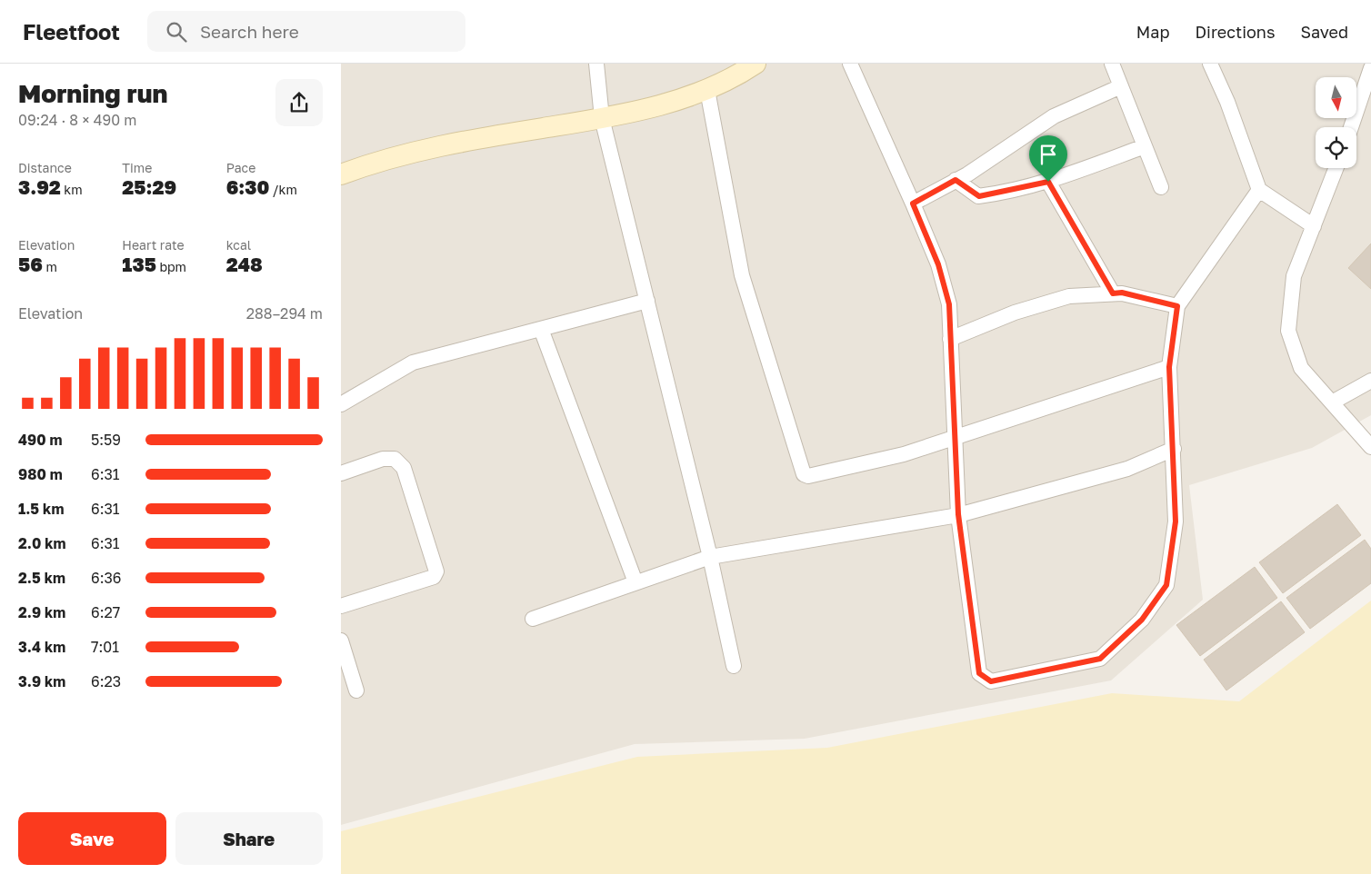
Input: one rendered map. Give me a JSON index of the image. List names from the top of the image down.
{
  "north": "bottom",
  "page": {
    "header": "Fleetfoot",
    "search": "Search here",
    "nav": ["Map", "Directions", "Saved"],
    "heading": ["Morning run", "09:24 · 8 × 490 m"],
    "stats": [
      ["Distance", "3.92 km"],
      ["Time", "25:29"],
      ["Pace", "6:30 /km"],
      ["Elevation", "56 m"],
      ["Heart rate", "135 bpm"],
      ["kcal", "248"]
    ],
    "chart": ["Elevation", "288–294 m"],
    "list": [
      {
        "name": "490 m",
        "note": "5:59"
      },
      {
        "name": "980 m",
        "note": "6:31"
      },
      {
        "name": "1.5 km",
        "note": "6:31"
      },
      {
        "name": "2.0 km",
        "note": "6:31"
      },
      {
        "name": "2.5 km",
        "note": "6:36"
      },
      {
        "name": "2.9 km",
        "note": "6:27"
      },
      {
        "name": "3.4 km",
        "note": "7:01"
      },
      {
        "name": "3.9 km",
        "note": "6:23"
      }
    ],
    "buttons": ["Save", "Share"]
  }
}
